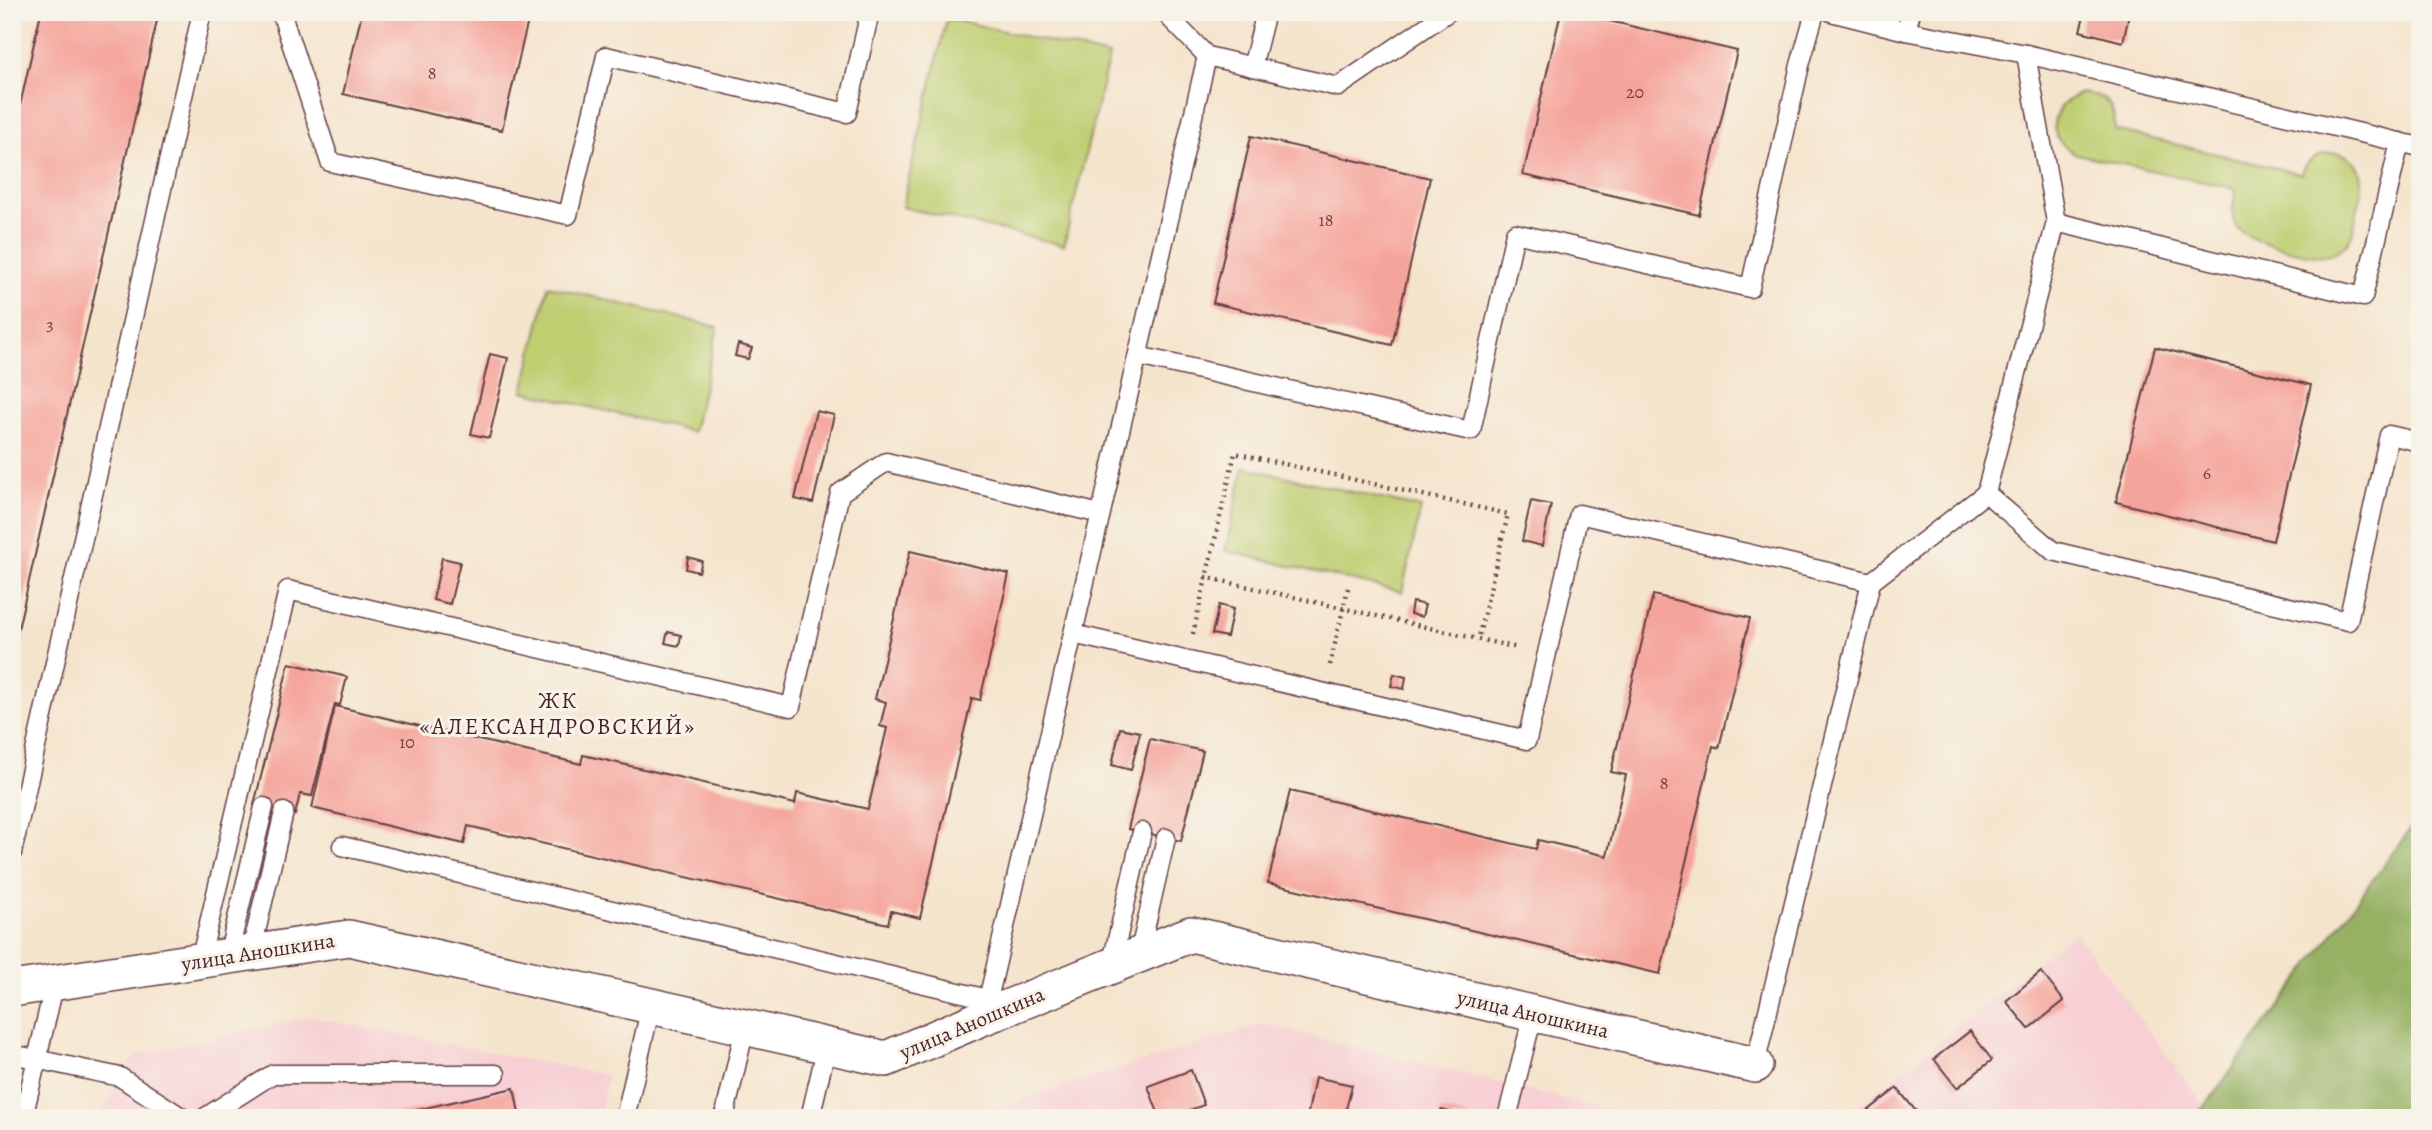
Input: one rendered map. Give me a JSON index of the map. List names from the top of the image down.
{
  "streets": {
    "street": ["улица Аношкина"]
  },
  "districts": ["ЖК «АЛЕКСАНДРОВСКИЙ»"],
  "house_numbers": [
    "8",
    "20",
    "18",
    "3",
    "6",
    "10",
    "8"
  ]
}
